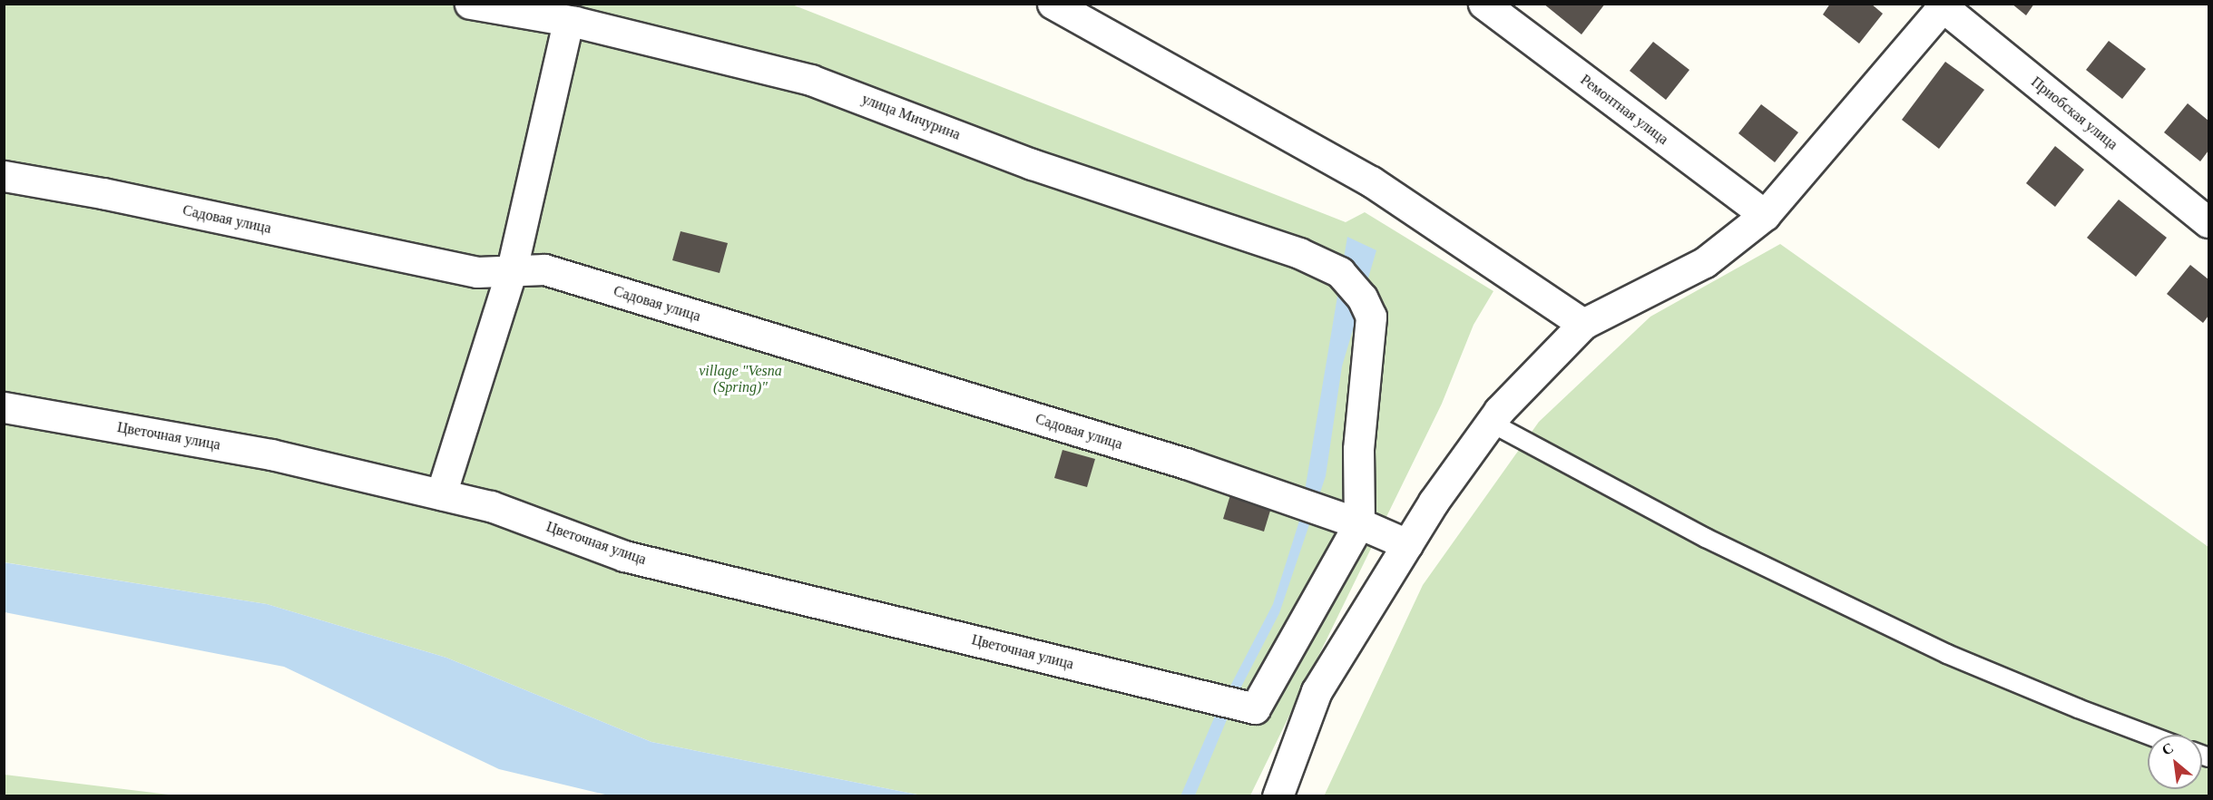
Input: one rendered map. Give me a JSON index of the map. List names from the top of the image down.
{
  "streets": {
    "street": [
      "Ремонтная улица",
      "Приобская улица",
      "улица Мичурина",
      "Садовая улица",
      "Цветочная улица"
    ]
  },
  "crossings": [
    ["улица Мичурина", "Садовая улица"],
    ["улица Мичурина", "Цветочная улица"],
    ["Садовая улица", "Цветочная улица"]
  ],
  "parks": ["village \"Vesna (Spring)\""],
  "north": "top left"
}
